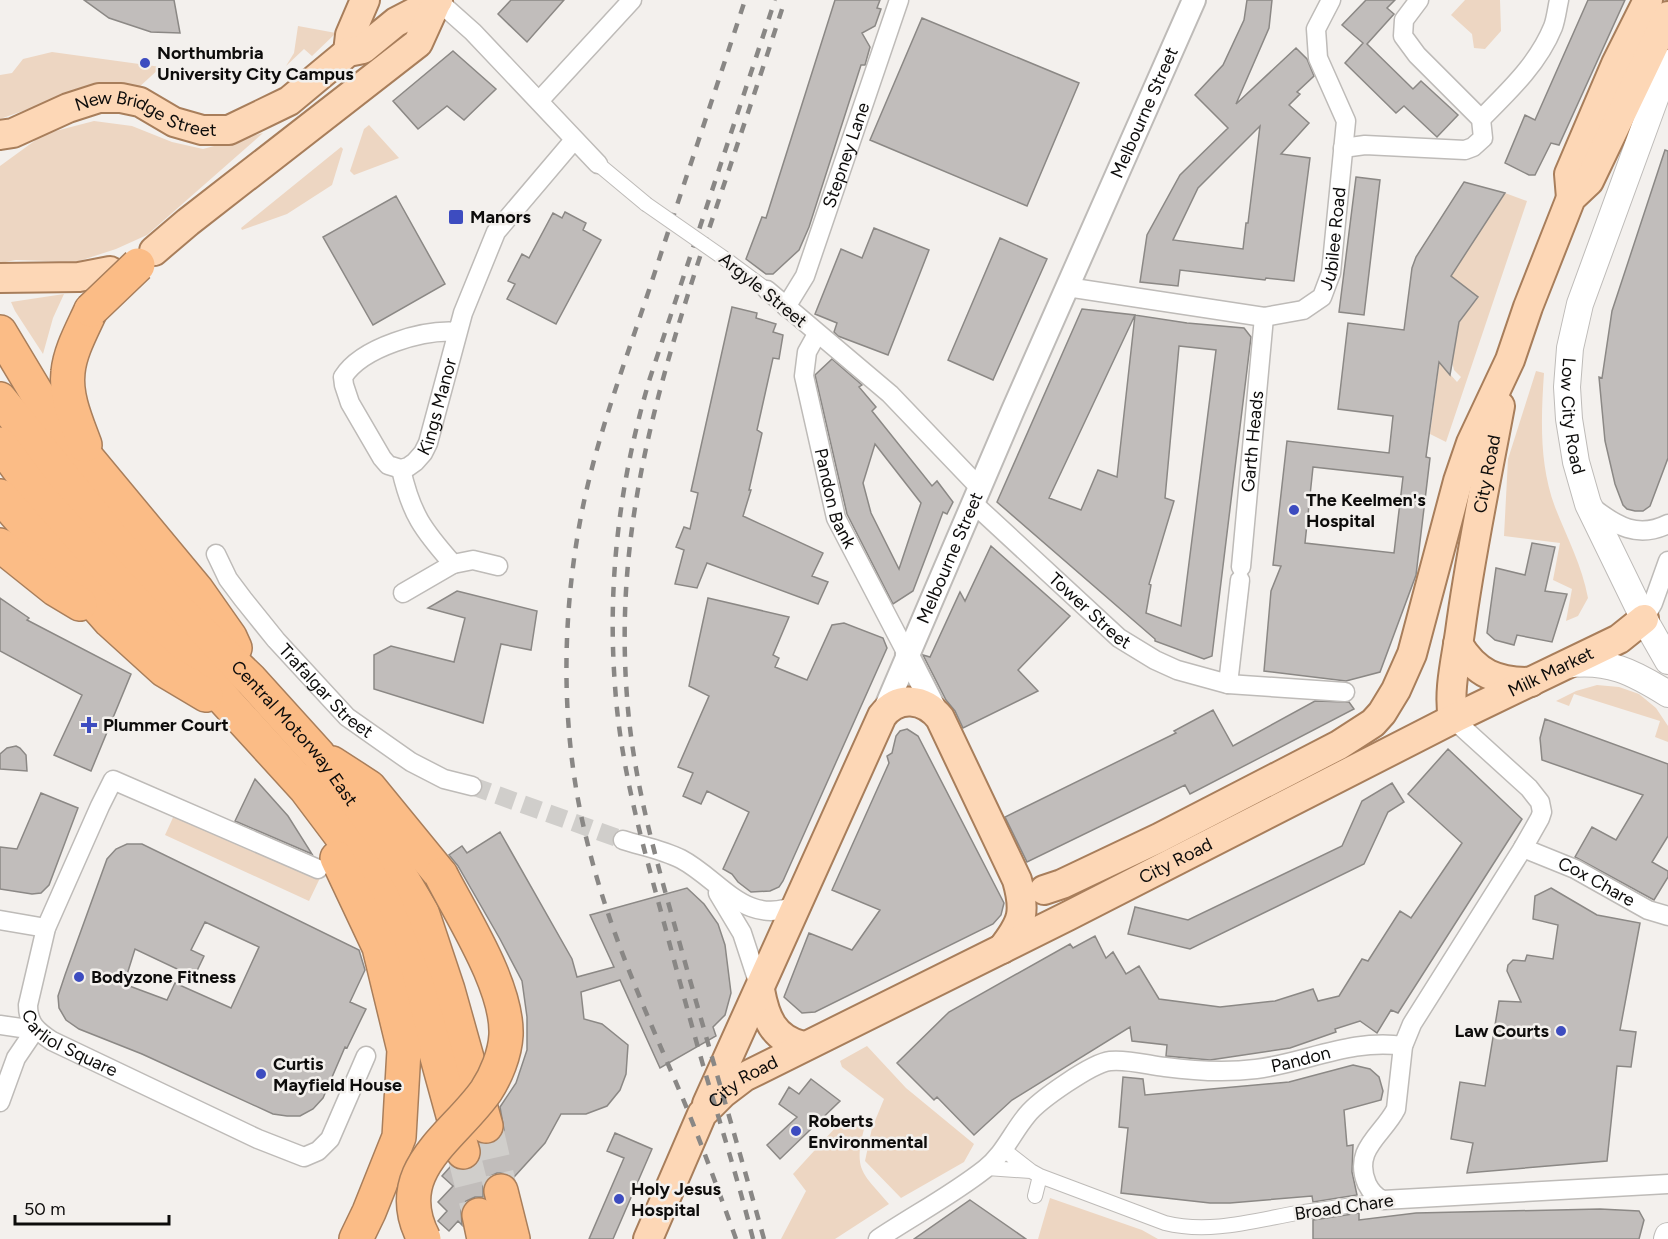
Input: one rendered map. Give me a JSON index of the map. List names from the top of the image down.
{
  "streets": {
    "highway": ["Central Motorway East"],
    "main road": [
      "Melbourne Street",
      "New Bridge Street",
      "Low City Road",
      "City Road",
      "Milk Market"
    ],
    "street": [
      "Stepney Lane",
      "Jubilee Road",
      "Argyle Street",
      "Kings Manor",
      "Garth Heads",
      "Pandon Bank",
      "Tower Street",
      "Trafalgar Street",
      "Cox Chare",
      "Carliol Square",
      "Pandon",
      "Broad Chare"
    ]
  },
  "crossings": [
    ["Melbourne Street", "Jubilee Road"],
    ["Melbourne Street", "Argyle Street"],
    ["Melbourne Street", "City Road"],
    ["Melbourne Street", "Pandon Bank"],
    ["Melbourne Street", "Tower Street"],
    ["New Bridge Street", "Argyle Street"],
    ["Stepney Lane", "Argyle Street"],
    ["Jubilee Road", "Garth Heads"],
    ["Argyle Street", "Kings Manor"],
    ["Argyle Street", "Pandon Bank"],
    ["Argyle Street", "Tower Street"],
    ["Low City Road", "City Road"],
    ["Low City Road", "Milk Market"],
    ["Garth Heads", "Tower Street"],
    ["City Road", "Milk Market"],
    ["Pandon", "Broad Chare"]
  ],
  "places": {
    "other": [
      "Northumbria University City Campus",
      "The Keelmen's Hospital",
      "Bodyzone Fitness",
      "Law Courts",
      "Curtis Mayfield House",
      "Roberts Environmental",
      "Holy Jesus Hospital"
    ],
    "transit": ["Manors"],
    "health": ["Plummer Court"]
  },
  "scale_bar": "50 m"
}
